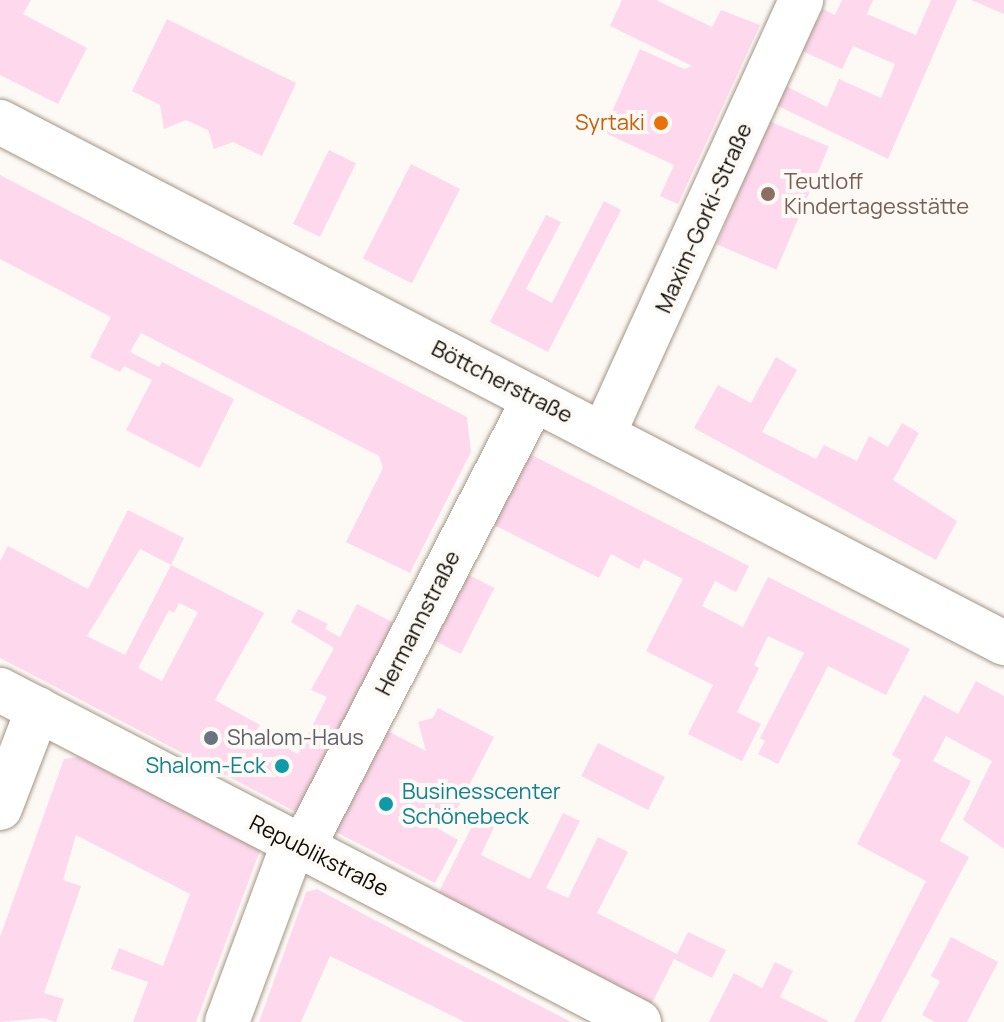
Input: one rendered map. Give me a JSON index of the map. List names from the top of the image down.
{
  "streets": {
    "street": [
      "Maxim-Gorki-Straße",
      "Böttcherstraße",
      "Hermannstraße",
      "Republikstraße"
    ]
  },
  "crossings": [
    ["Maxim-Gorki-Straße", "Böttcherstraße"],
    ["Böttcherstraße", "Hermannstraße"],
    ["Hermannstraße", "Republikstraße"]
  ],
  "places": [
    "Syrtaki",
    "Teutloff Kindertagesstätte",
    "Shalom-Haus",
    "Shalom-Eck",
    "Businesscenter Schönebeck"
  ]
}
